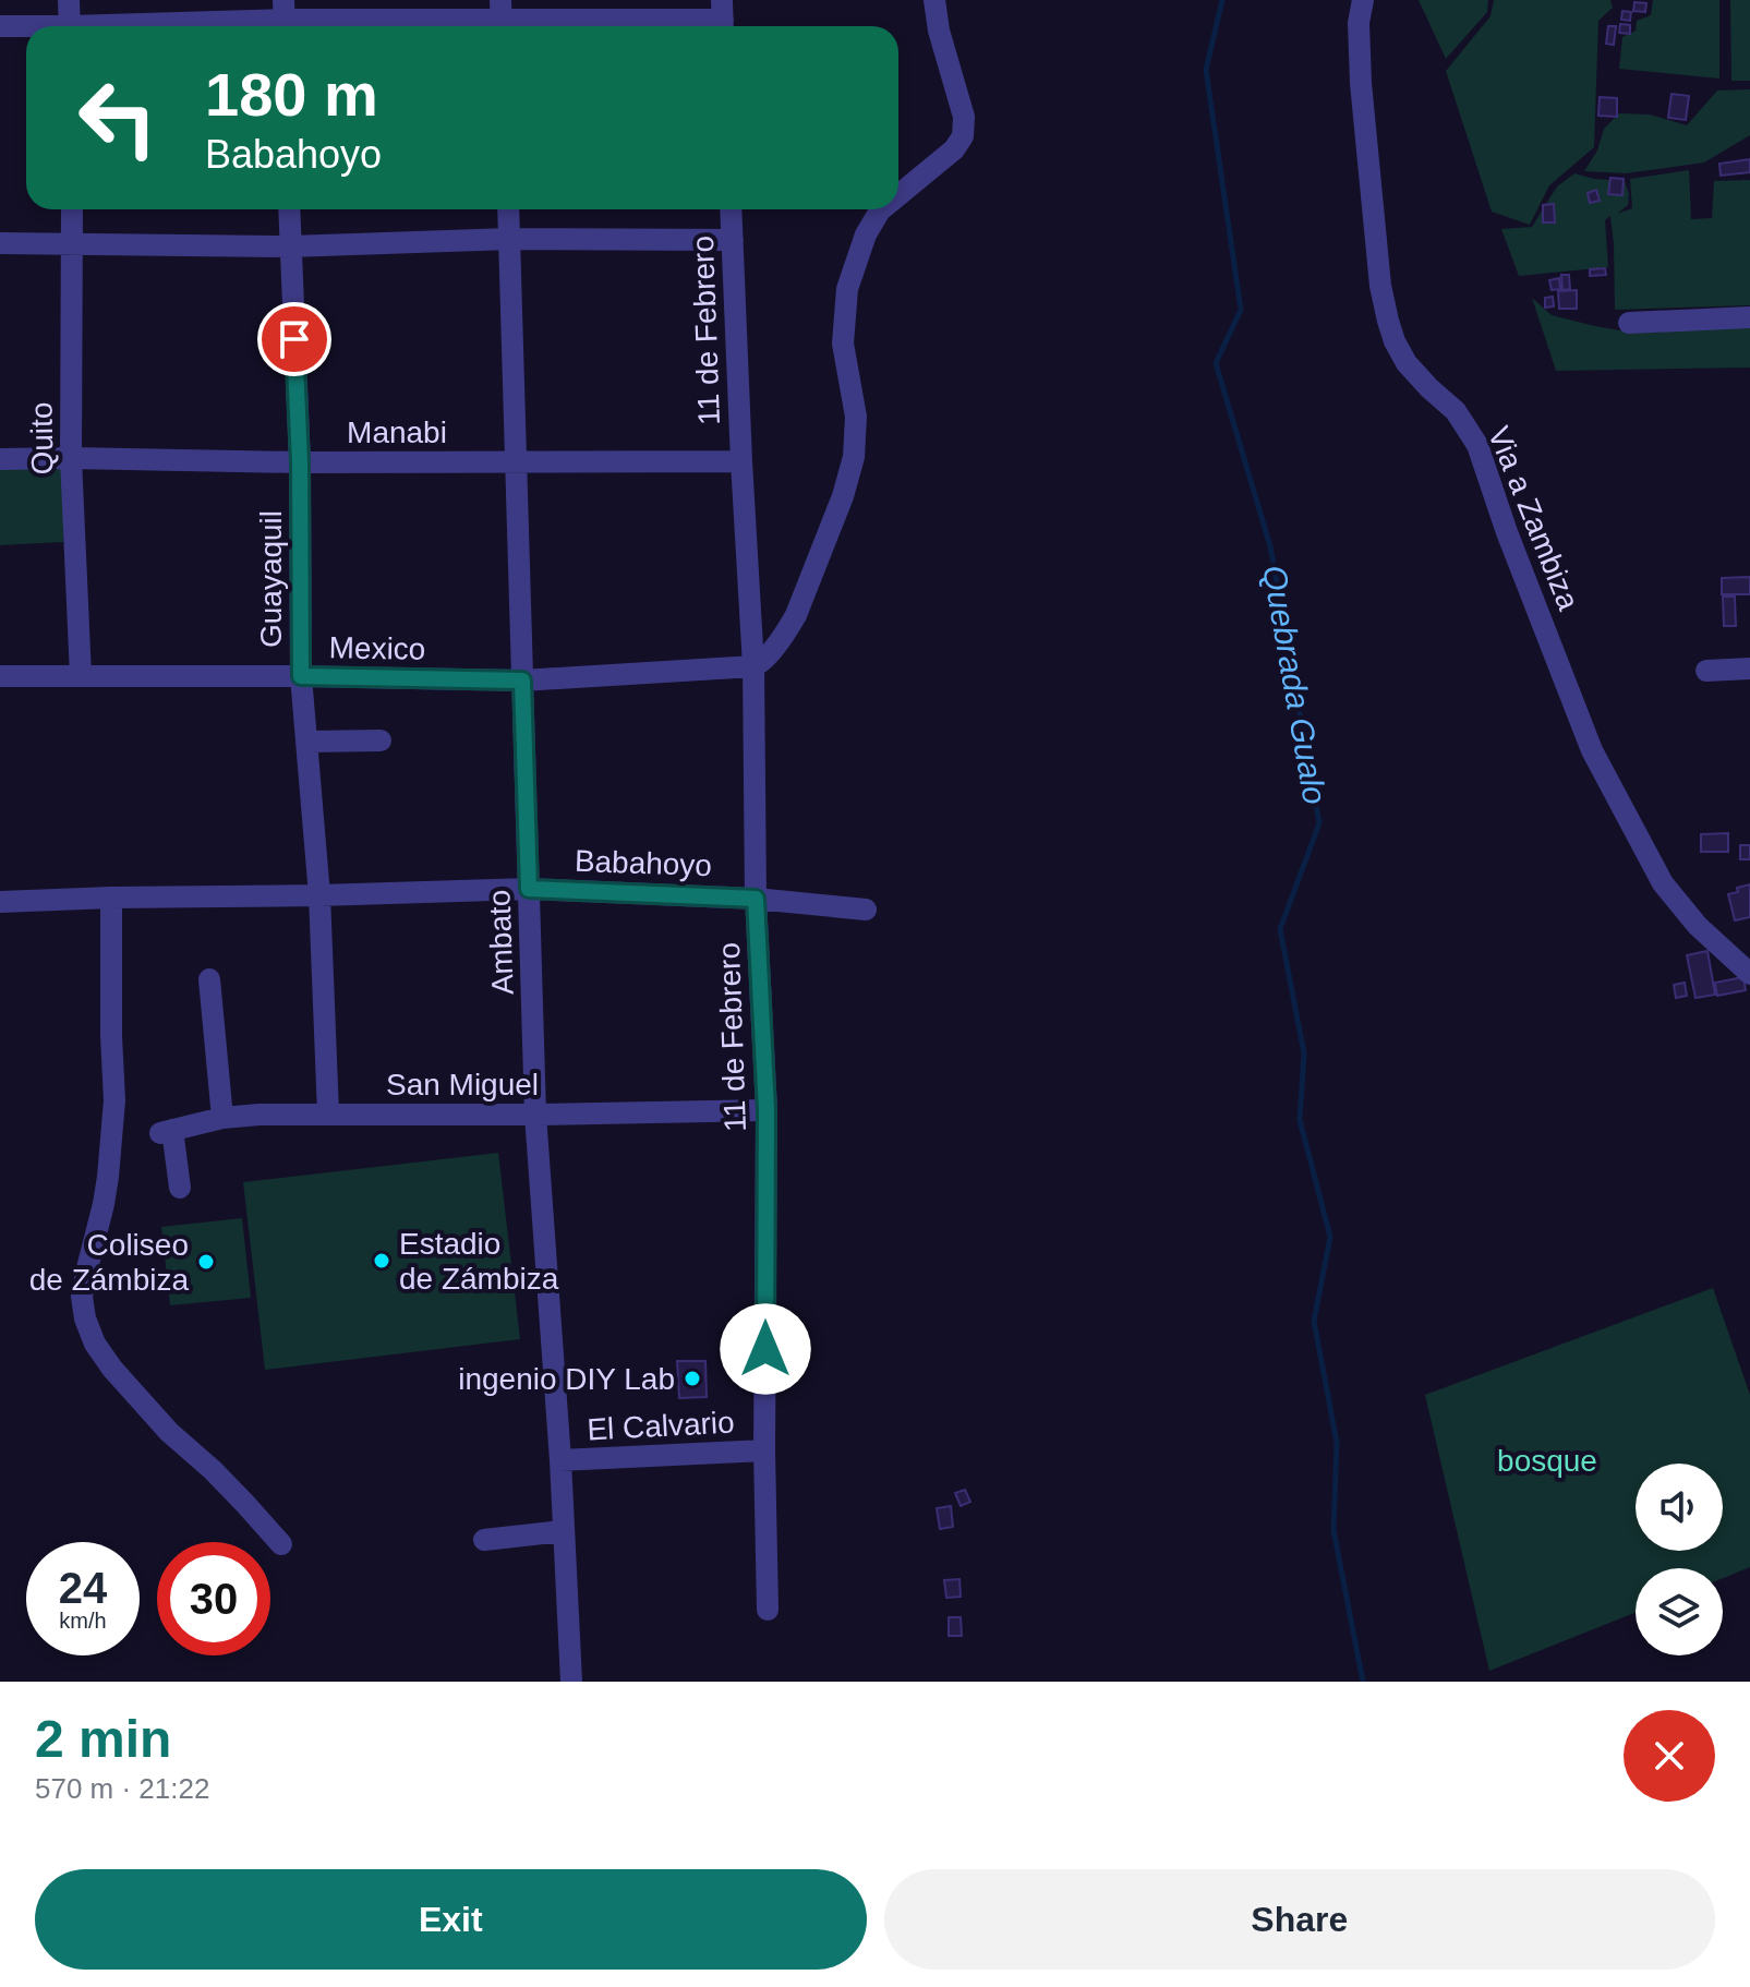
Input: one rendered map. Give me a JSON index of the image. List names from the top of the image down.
{
  "streets": {
    "street": [
      "11 de Febrero",
      "Manabi",
      "Quito",
      "Via a Zambiza",
      "Guayaquil",
      "Mexico",
      "Babahoyo",
      "Ambato",
      "San Miguel",
      "El Calvario"
    ]
  },
  "crossings": [
    ["11 de Febrero", "Manabi"],
    ["11 de Febrero", "Mexico"],
    ["11 de Febrero", "Babahoyo"],
    ["11 de Febrero", "San Miguel"],
    ["11 de Febrero", "El Calvario"],
    ["Manabi", "Quito"],
    ["Manabi", "Guayaquil"],
    ["Manabi", "Ambato"],
    ["Quito", "Mexico"],
    ["Guayaquil", "Mexico"],
    ["Guayaquil", "Babahoyo"],
    ["Guayaquil", "San Miguel"],
    ["Mexico", "Ambato"],
    ["Babahoyo", "Ambato"],
    ["Ambato", "San Miguel"],
    ["Ambato", "El Calvario"]
  ],
  "water": ["Quebrada Gualo"],
  "parks": ["bosque"],
  "places": ["Estadio de Zámbiza", "Coliseo de Zámbiza", "ingenio DIY Lab"],
  "page": {
    "turn": ["180 m", "Babahoyo"],
    "speed": "24 km/h",
    "limit": "30",
    "heading": ["2 min", "570 m · 21:22"],
    "buttons": ["Exit", "Share"]
  }
}
